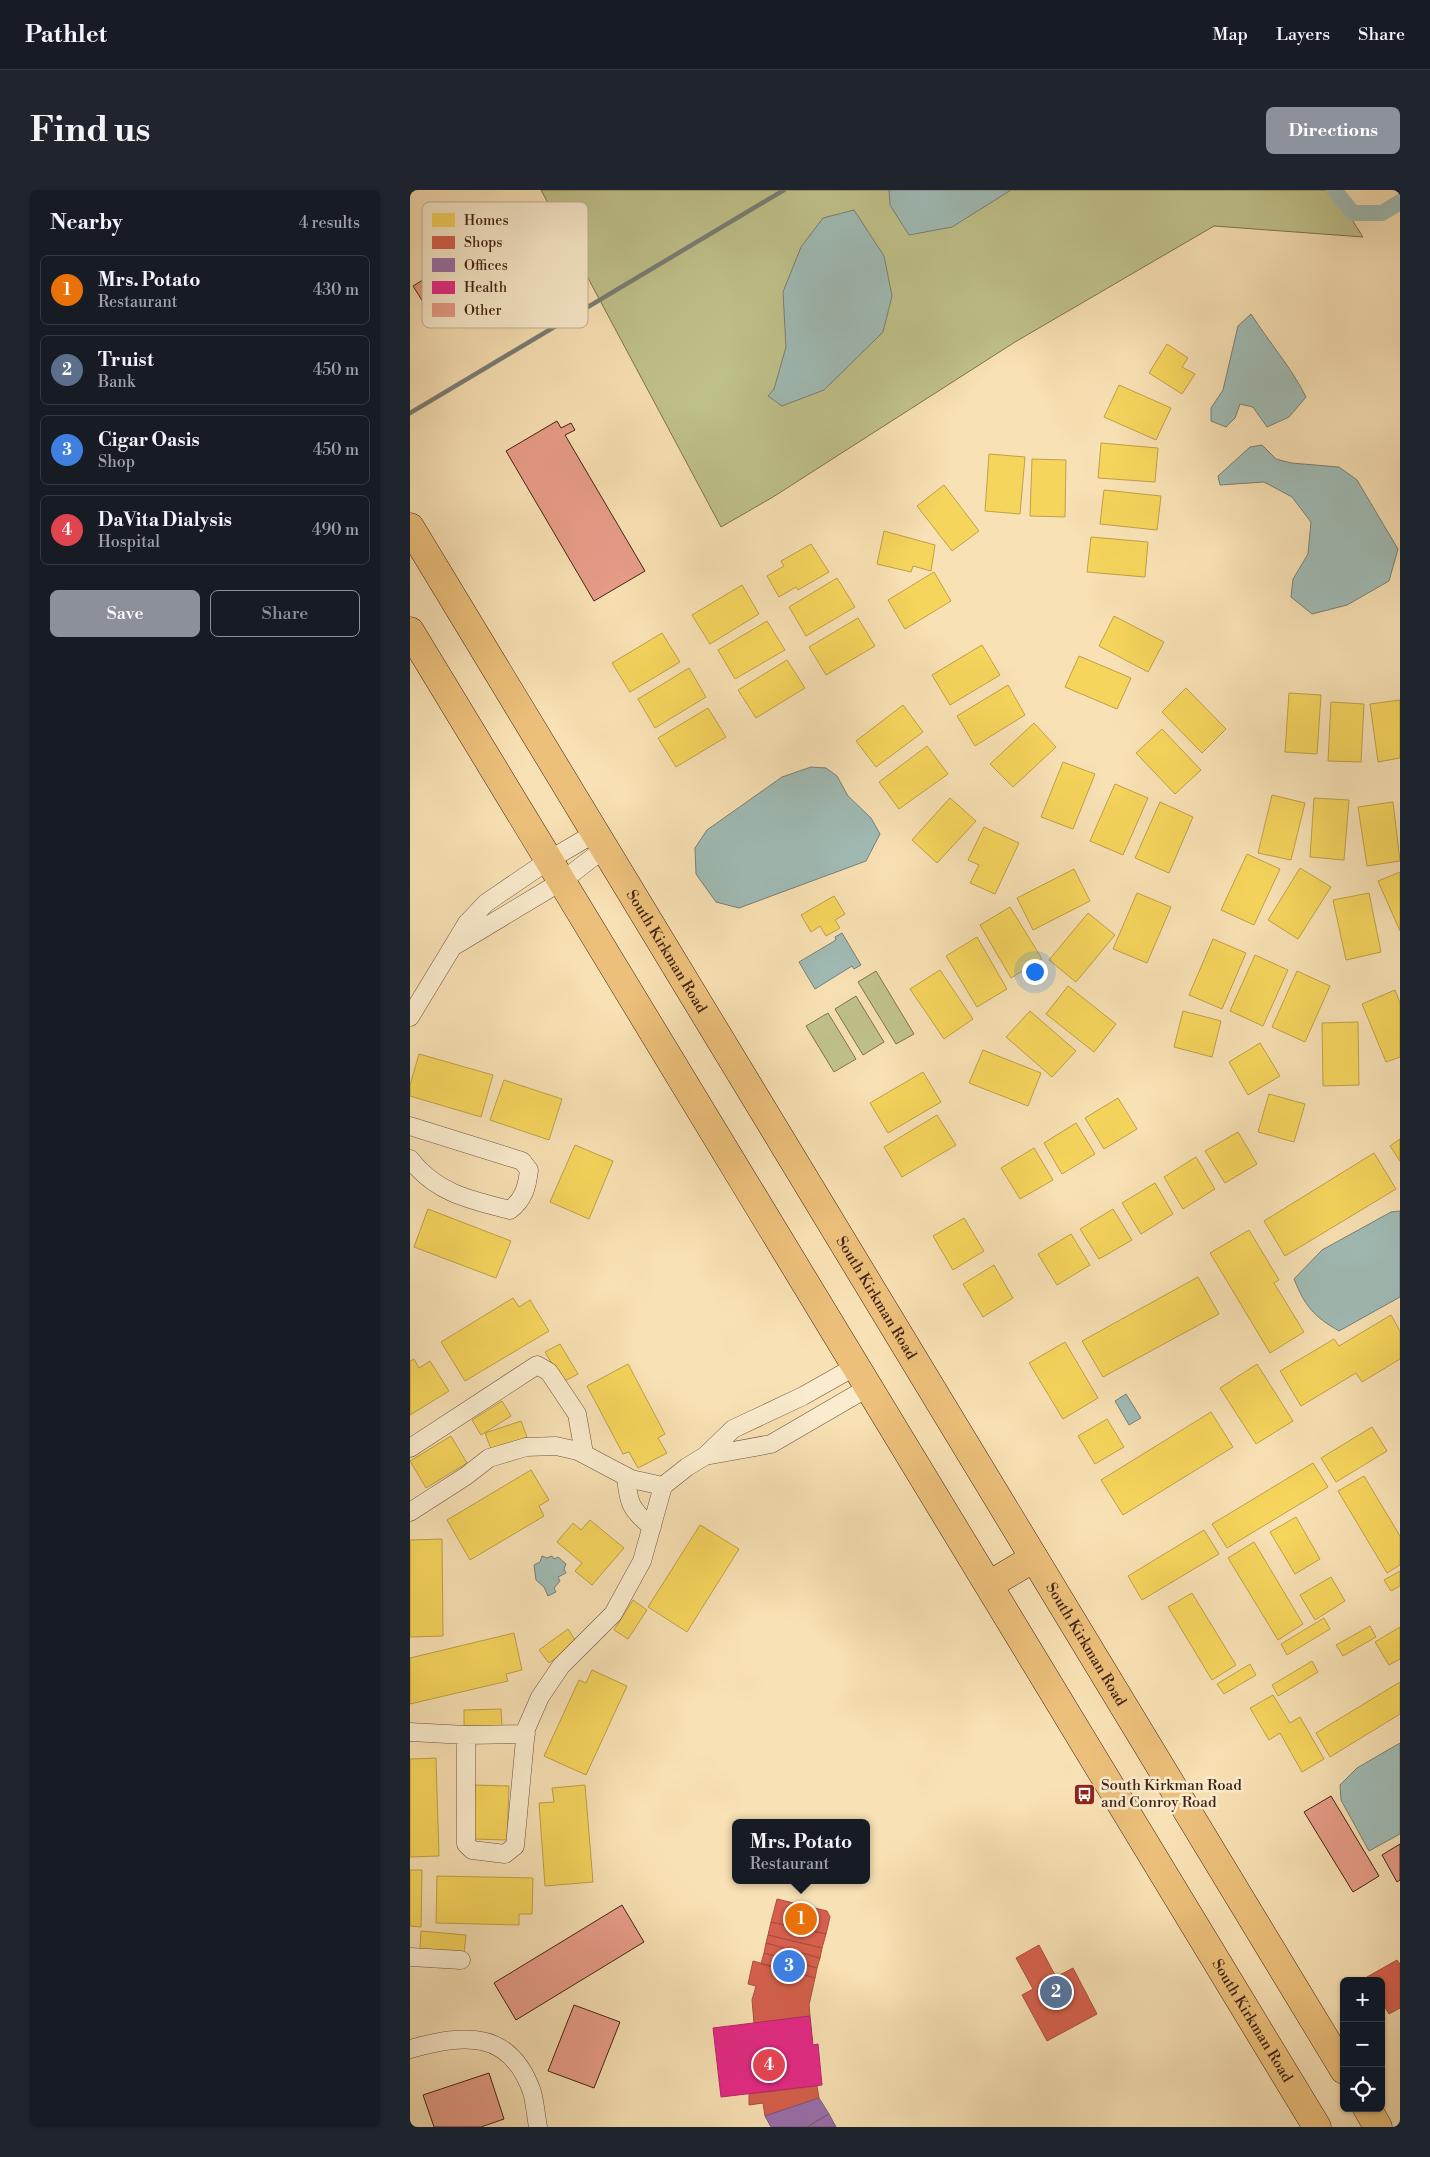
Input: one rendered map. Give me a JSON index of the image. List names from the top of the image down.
{
  "streets": {
    "main road": ["South Kirkman Road"]
  },
  "places": {
    "bus stop": ["South Kirkman Road and Conroy Road"]
  },
  "legend": [
    "Homes",
    "Shops",
    "Offices",
    "Health",
    "Other"
  ],
  "page": {
    "header": "Pathlet",
    "nav": ["Map", "Layers", "Share"],
    "buttons": [
      "Directions",
      ["Save", "Share"]
    ],
    "title": "Find us",
    "heading": ["Nearby", "4 results"],
    "list": [
      {
        "mark": "1",
        "name": "Mrs. Potato",
        "note": "Restaurant",
        "value": "430 m"
      },
      {
        "mark": "2",
        "name": "Truist",
        "note": "Bank",
        "value": "450 m"
      },
      {
        "mark": "3",
        "name": "Cigar Oasis",
        "note": "Shop",
        "value": "450 m"
      },
      {
        "mark": "4",
        "name": "DaVita Dialysis",
        "note": "Hospital",
        "value": "490 m"
      }
    ],
    "popup": ["Mrs. Potato", "Restaurant"],
    "pins": [
      "1",
      "3",
      "2",
      "4"
    ],
    "map_buttons": ["+", "−"]
  }
}
